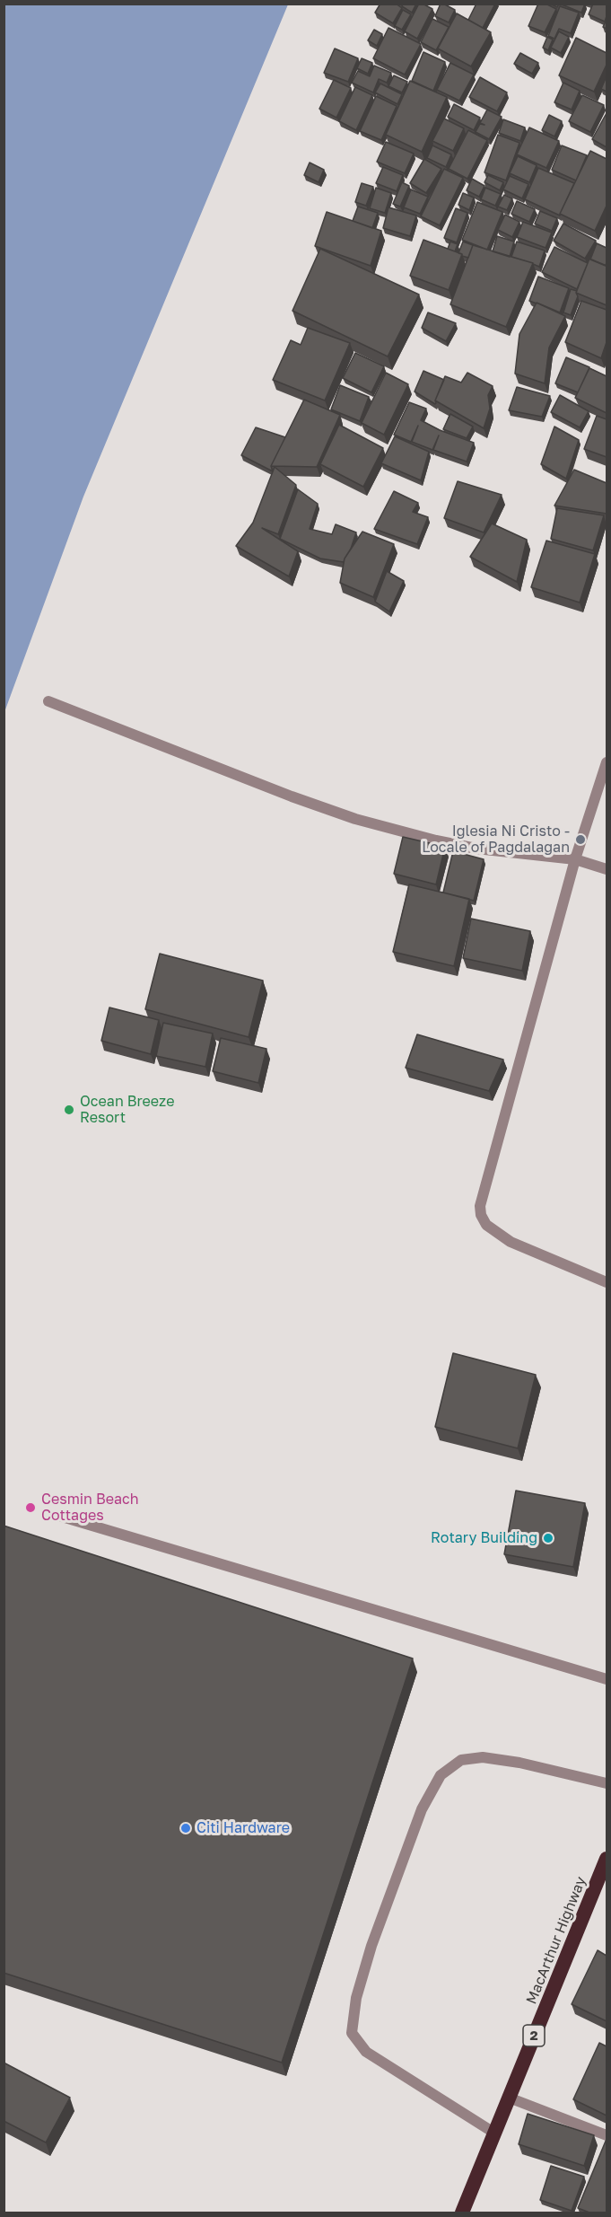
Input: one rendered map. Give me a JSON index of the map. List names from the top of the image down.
{
  "streets": {
    "highway": ["MacArthur Highway", "2"]
  },
  "places": [
    "Iglesia Ni Cristo - Locale of Pagdalagan",
    "Ocean Breeze Resort",
    "Cesmin Beach Cottages",
    "Rotary Building",
    "Citi Hardware"
  ]
}
